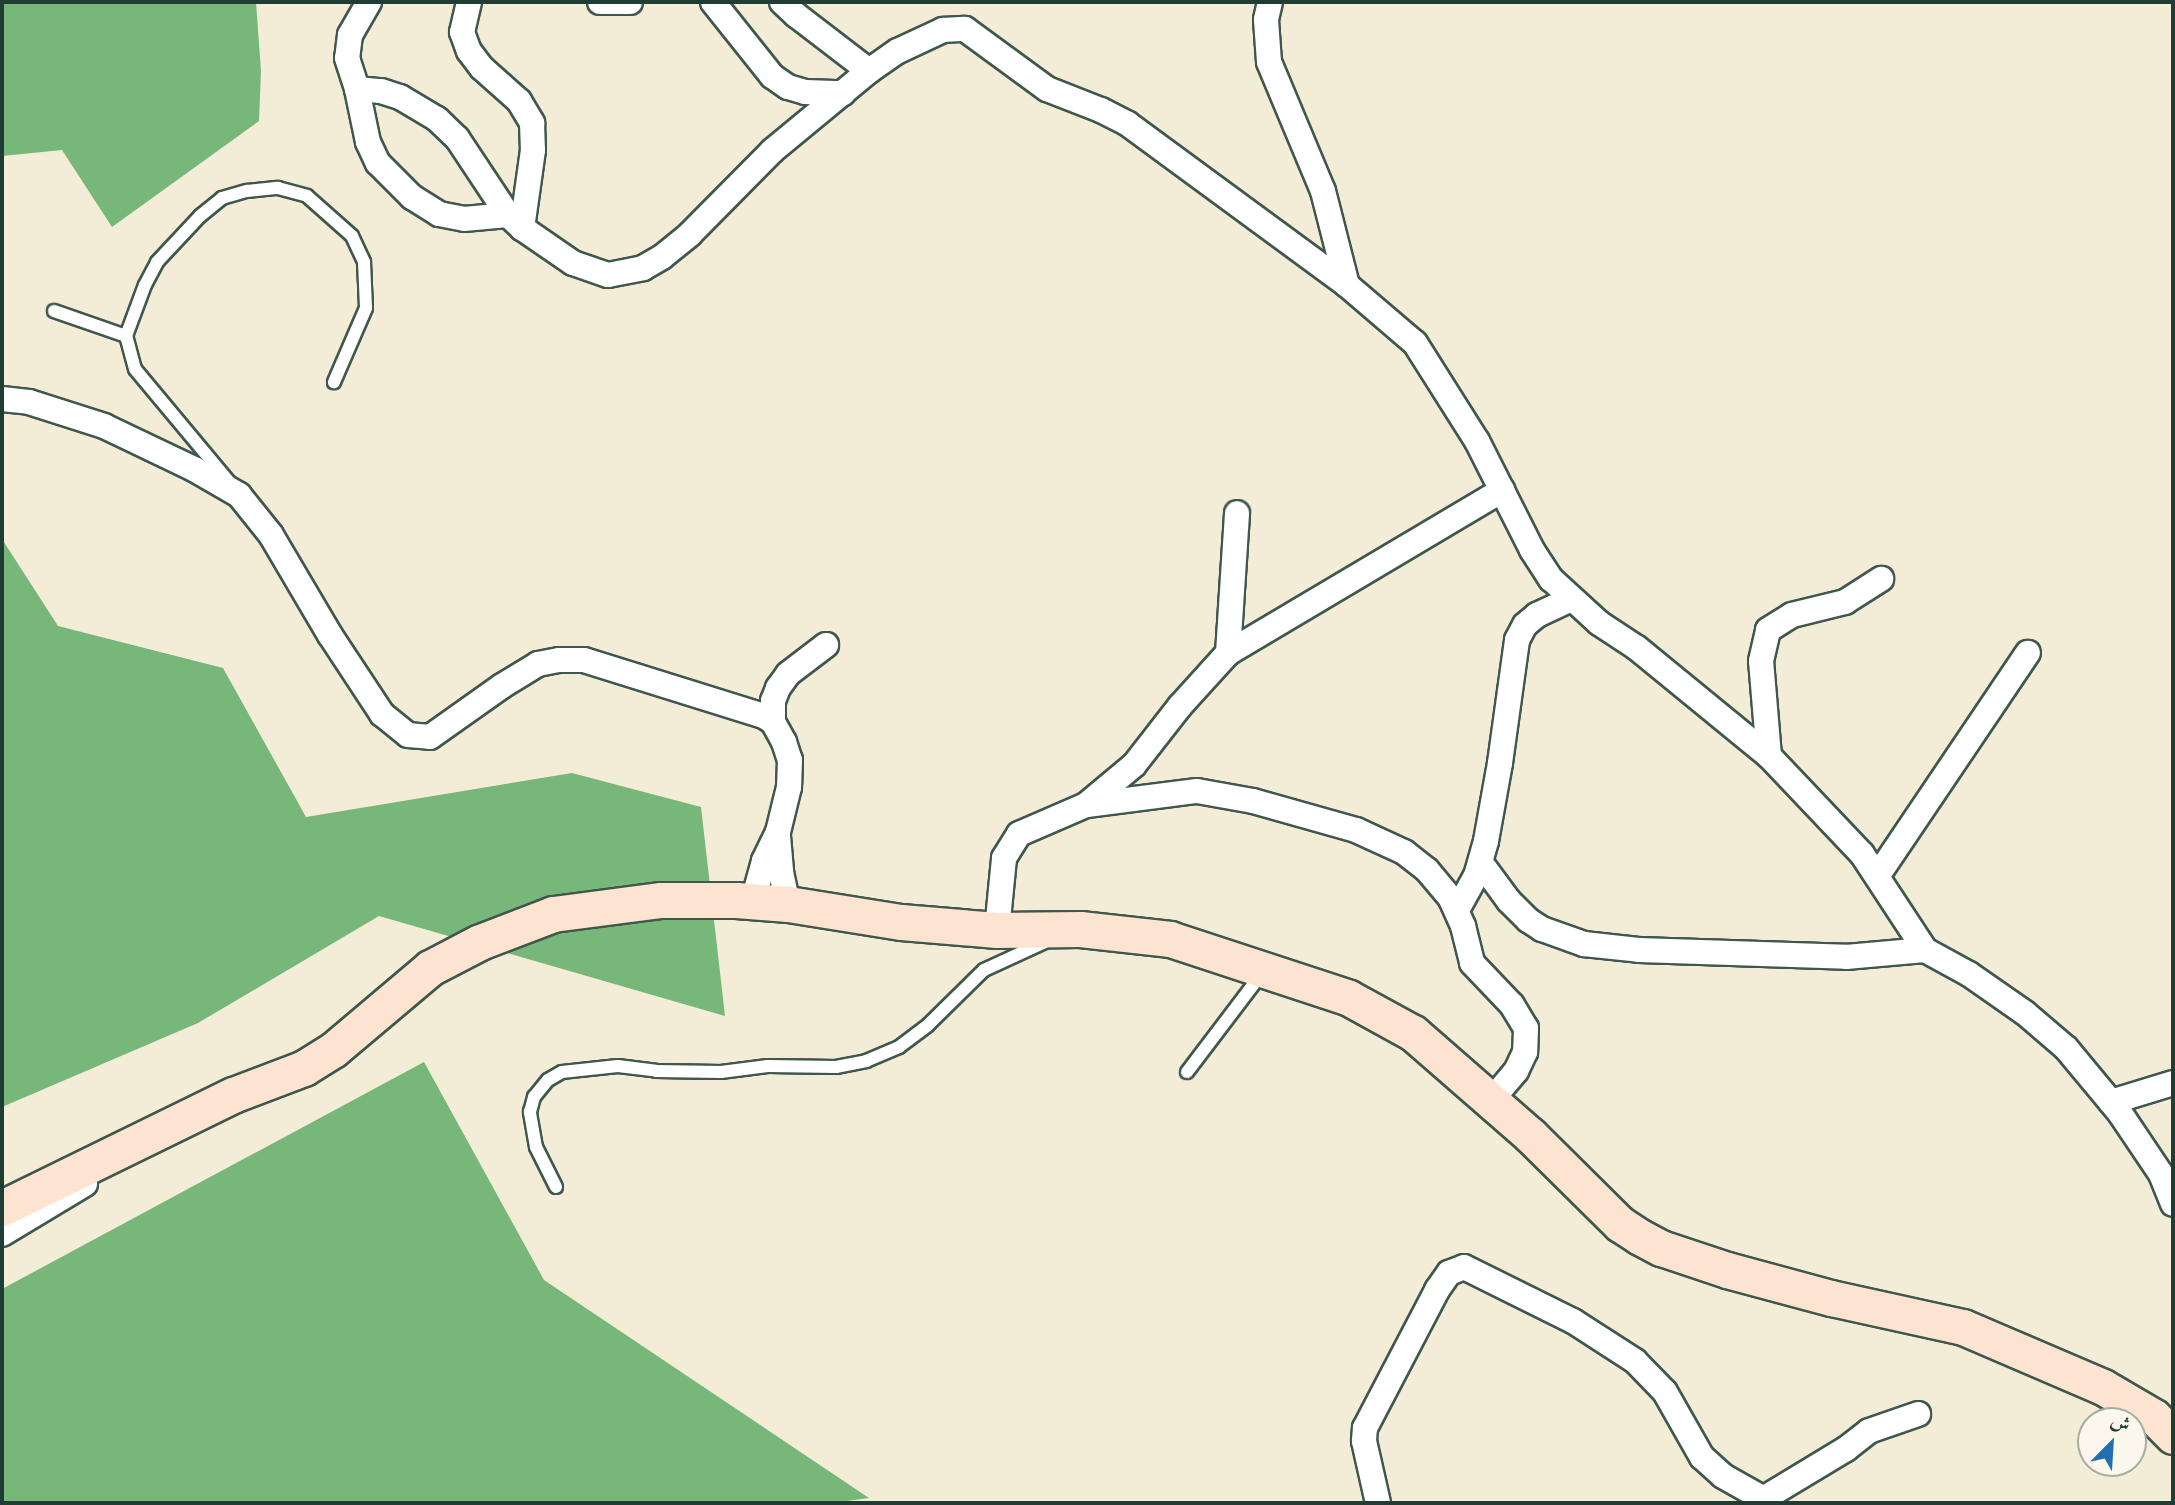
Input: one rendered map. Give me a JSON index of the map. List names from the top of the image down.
{
  "north": "top right"
}
